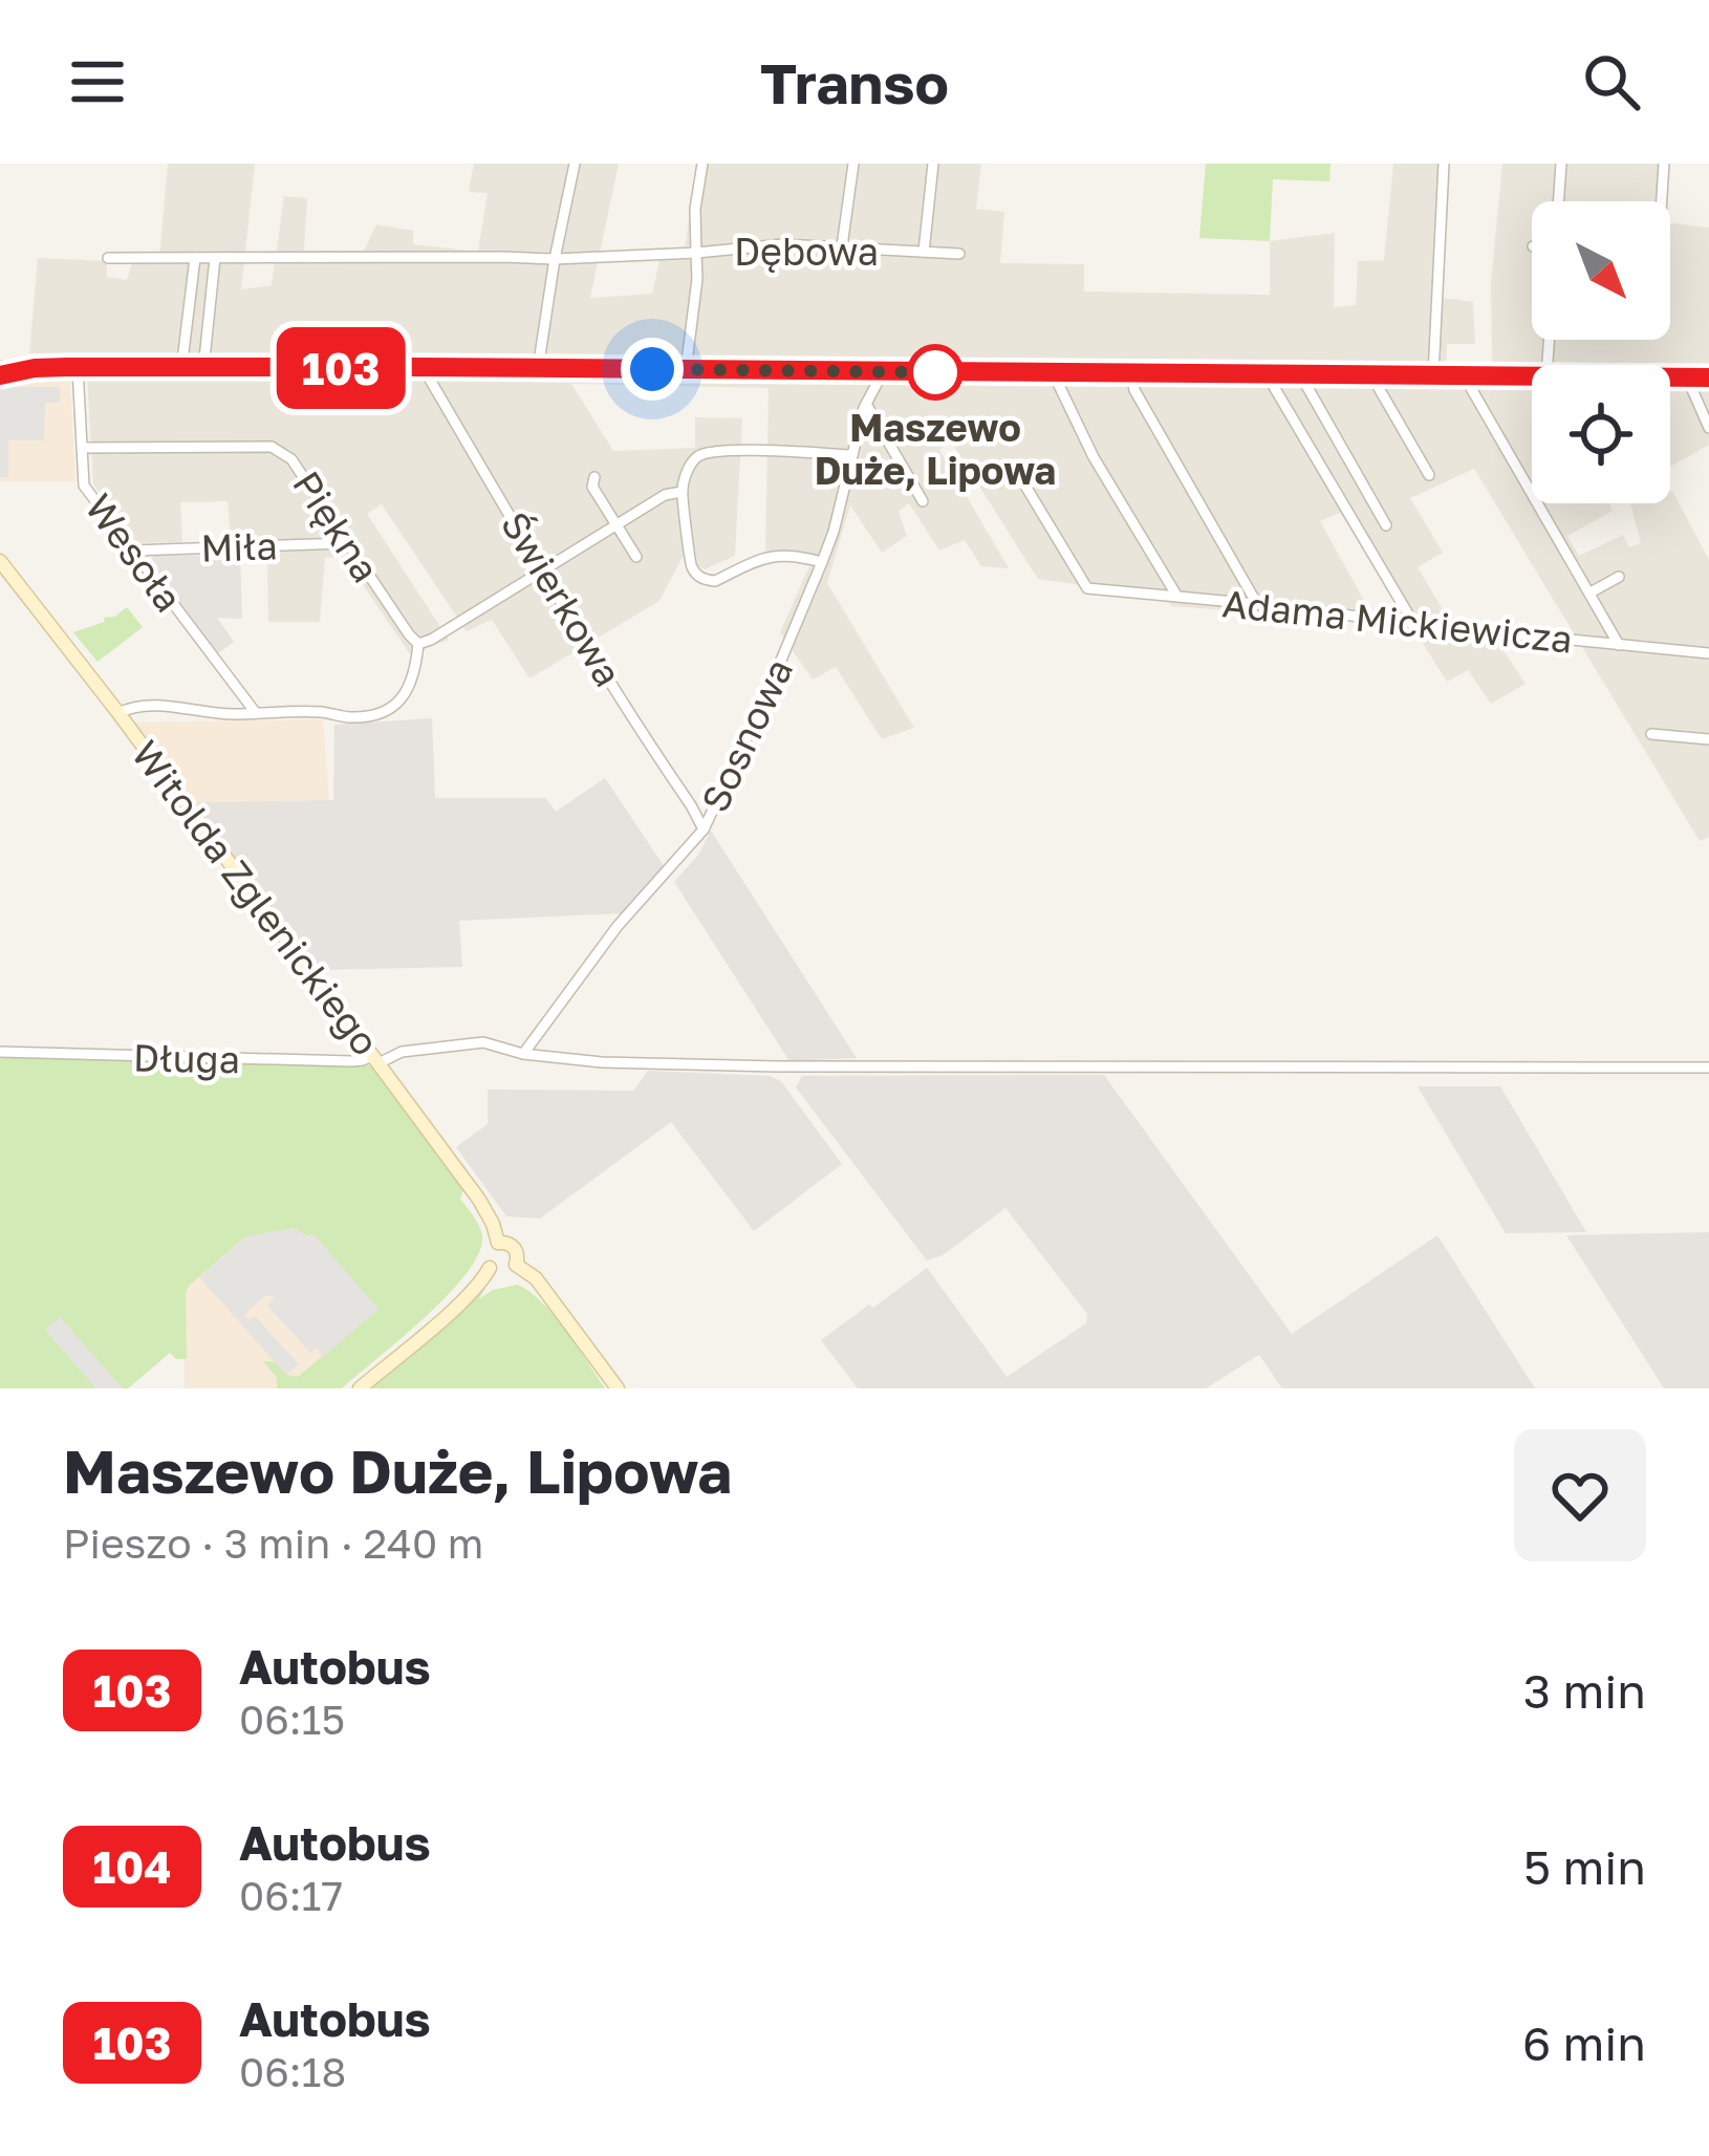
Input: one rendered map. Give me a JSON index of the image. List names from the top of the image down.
{
  "streets": {
    "main road": ["Witolda Zglenickiego"],
    "street": [
      "Dębowa",
      "Piękna",
      "Miła",
      "Wesoła",
      "Świerkowa",
      "Adama Mickiewicza",
      "Sosnowa",
      "Długa"
    ]
  },
  "crossings": [
    ["Piękna", "Miła"],
    ["Piękna", "Wesoła"],
    ["Miła", "Wesoła"],
    ["Świerkowa", "Sosnowa"],
    ["Witolda Zglenickiego", "Długa"]
  ],
  "places": ["Maszewo Duże, Lipowa"],
  "lines": ["bus line 103"],
  "north": "bottom right",
  "page": {
    "header": "Transo",
    "on_map": "103",
    "heading": ["Maszewo Duże, Lipowa", "Pieszo · 3 min · 240 m"],
    "list": [
      {
        "mark": "103",
        "name": "Autobus",
        "note": "06:15",
        "value": "3 min"
      },
      {
        "mark": "104",
        "name": "Autobus",
        "note": "06:17",
        "value": "5 min"
      },
      {
        "mark": "103",
        "name": "Autobus",
        "note": "06:18",
        "value": "6 min"
      }
    ]
  }
}
